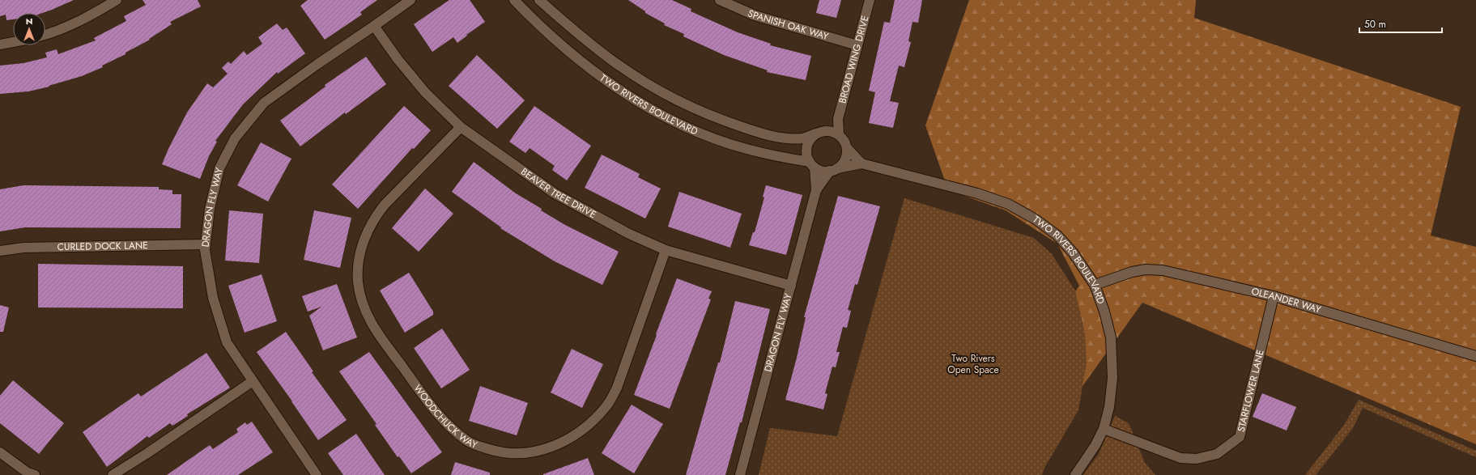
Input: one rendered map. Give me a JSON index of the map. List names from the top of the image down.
{
  "streets": {
    "street": [
      "SPANISH OAK WAY",
      "BROAD WING DRIVE",
      "TWO RIVERS BOULEVARD",
      "BEAVER TREE DRIVE",
      "DRAGON FLY WAY",
      "CURLED DOCK LANE",
      "OLEANDER WAY",
      "STARFLOWER LANE",
      "WOODCHUCK WAY"
    ]
  },
  "crossings": [
    ["SPANISH OAK WAY", "BROAD WING DRIVE"],
    ["BROAD WING DRIVE", "TWO RIVERS BOULEVARD"],
    ["BROAD WING DRIVE", "DRAGON FLY WAY"],
    ["TWO RIVERS BOULEVARD", "DRAGON FLY WAY"],
    ["TWO RIVERS BOULEVARD", "OLEANDER WAY"],
    ["TWO RIVERS BOULEVARD", "STARFLOWER LANE"],
    ["BEAVER TREE DRIVE", "DRAGON FLY WAY"],
    ["BEAVER TREE DRIVE", "WOODCHUCK WAY"],
    ["DRAGON FLY WAY", "CURLED DOCK LANE"],
    ["OLEANDER WAY", "STARFLOWER LANE"]
  ],
  "parks": ["Two Rivers Open Space"],
  "scale_bar": "50 m",
  "north": "top"
}
